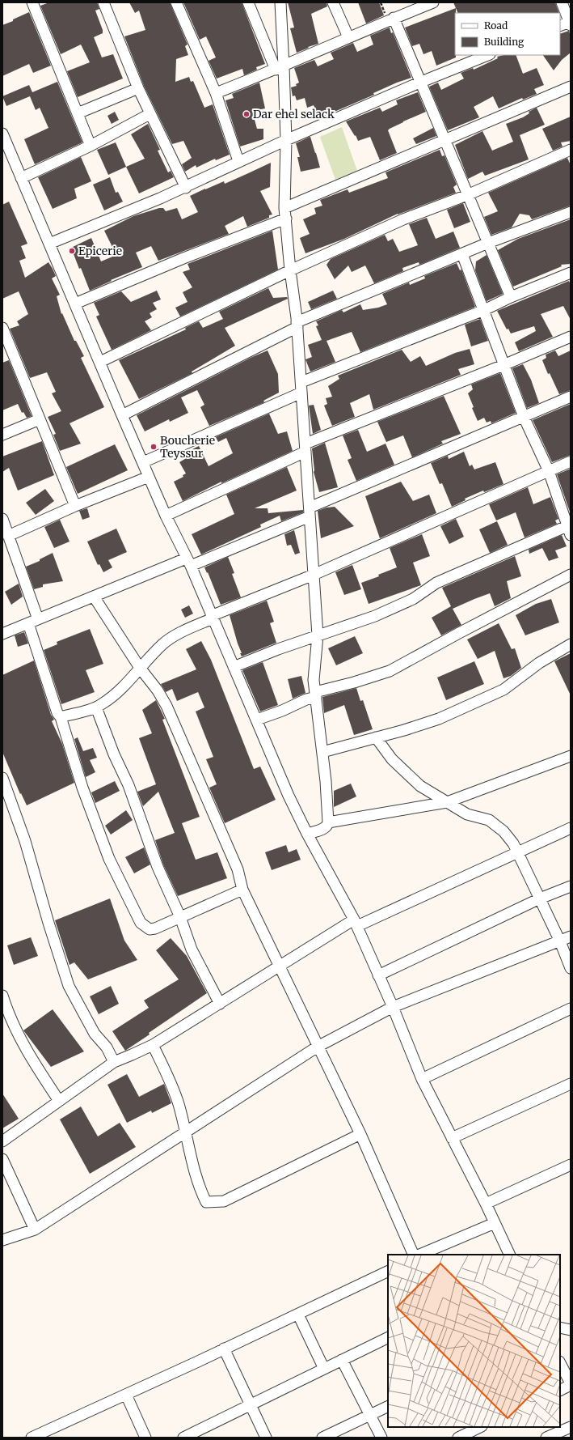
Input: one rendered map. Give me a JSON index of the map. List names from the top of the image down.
{
  "places": ["Dar ehel selack", "Epicerie", "Boucherie Teyssur"],
  "legend": ["Road", "Building"]
}
